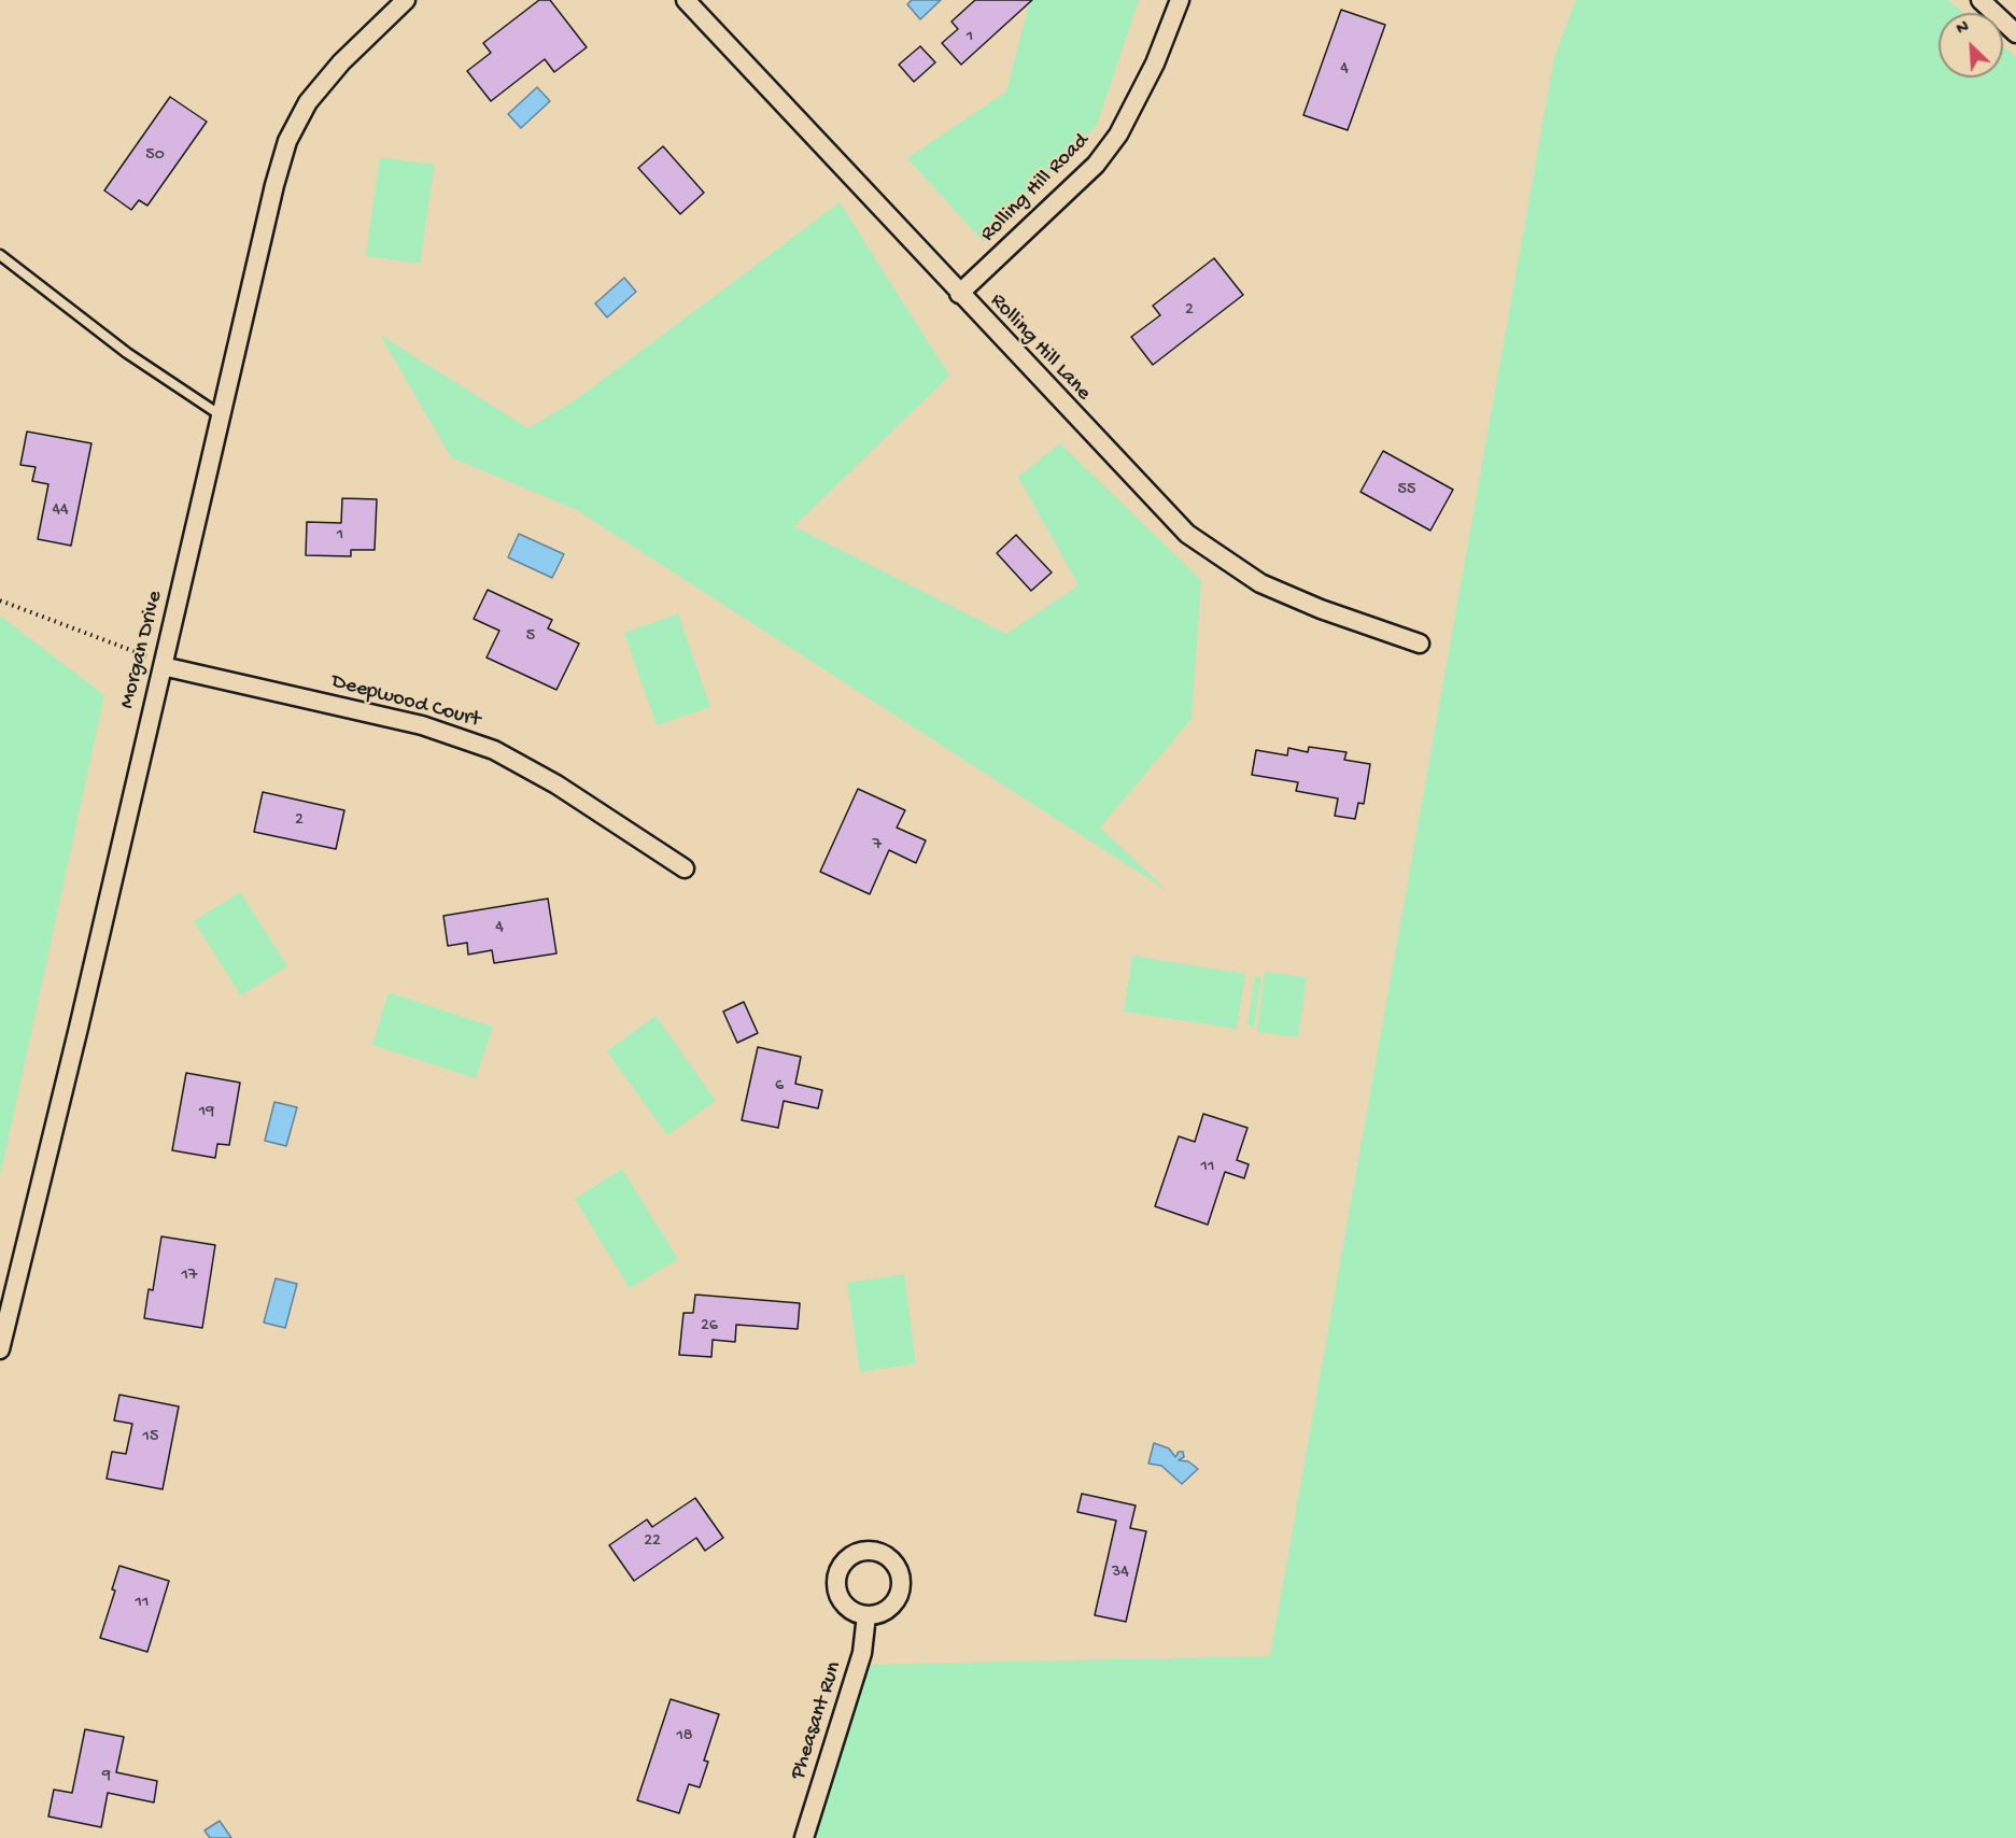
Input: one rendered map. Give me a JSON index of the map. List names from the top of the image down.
{
  "streets": {
    "street": [
      "Rolling Hill Road",
      "Rolling Hill Lane",
      "Morgan Drive",
      "Deepwood Court",
      "Pheasant Run"
    ]
  },
  "crossings": [
    ["Rolling Hill Road", "Rolling Hill Lane"],
    ["Morgan Drive", "Deepwood Court"]
  ],
  "house_numbers": [
    "1",
    "4",
    "50",
    "2",
    "55",
    "44",
    "1",
    "5",
    "2",
    "7",
    "4",
    "6",
    "19",
    "11",
    "17",
    "26",
    "15",
    "22",
    "34",
    "11",
    "18",
    "9"
  ],
  "north": "top left"
}
